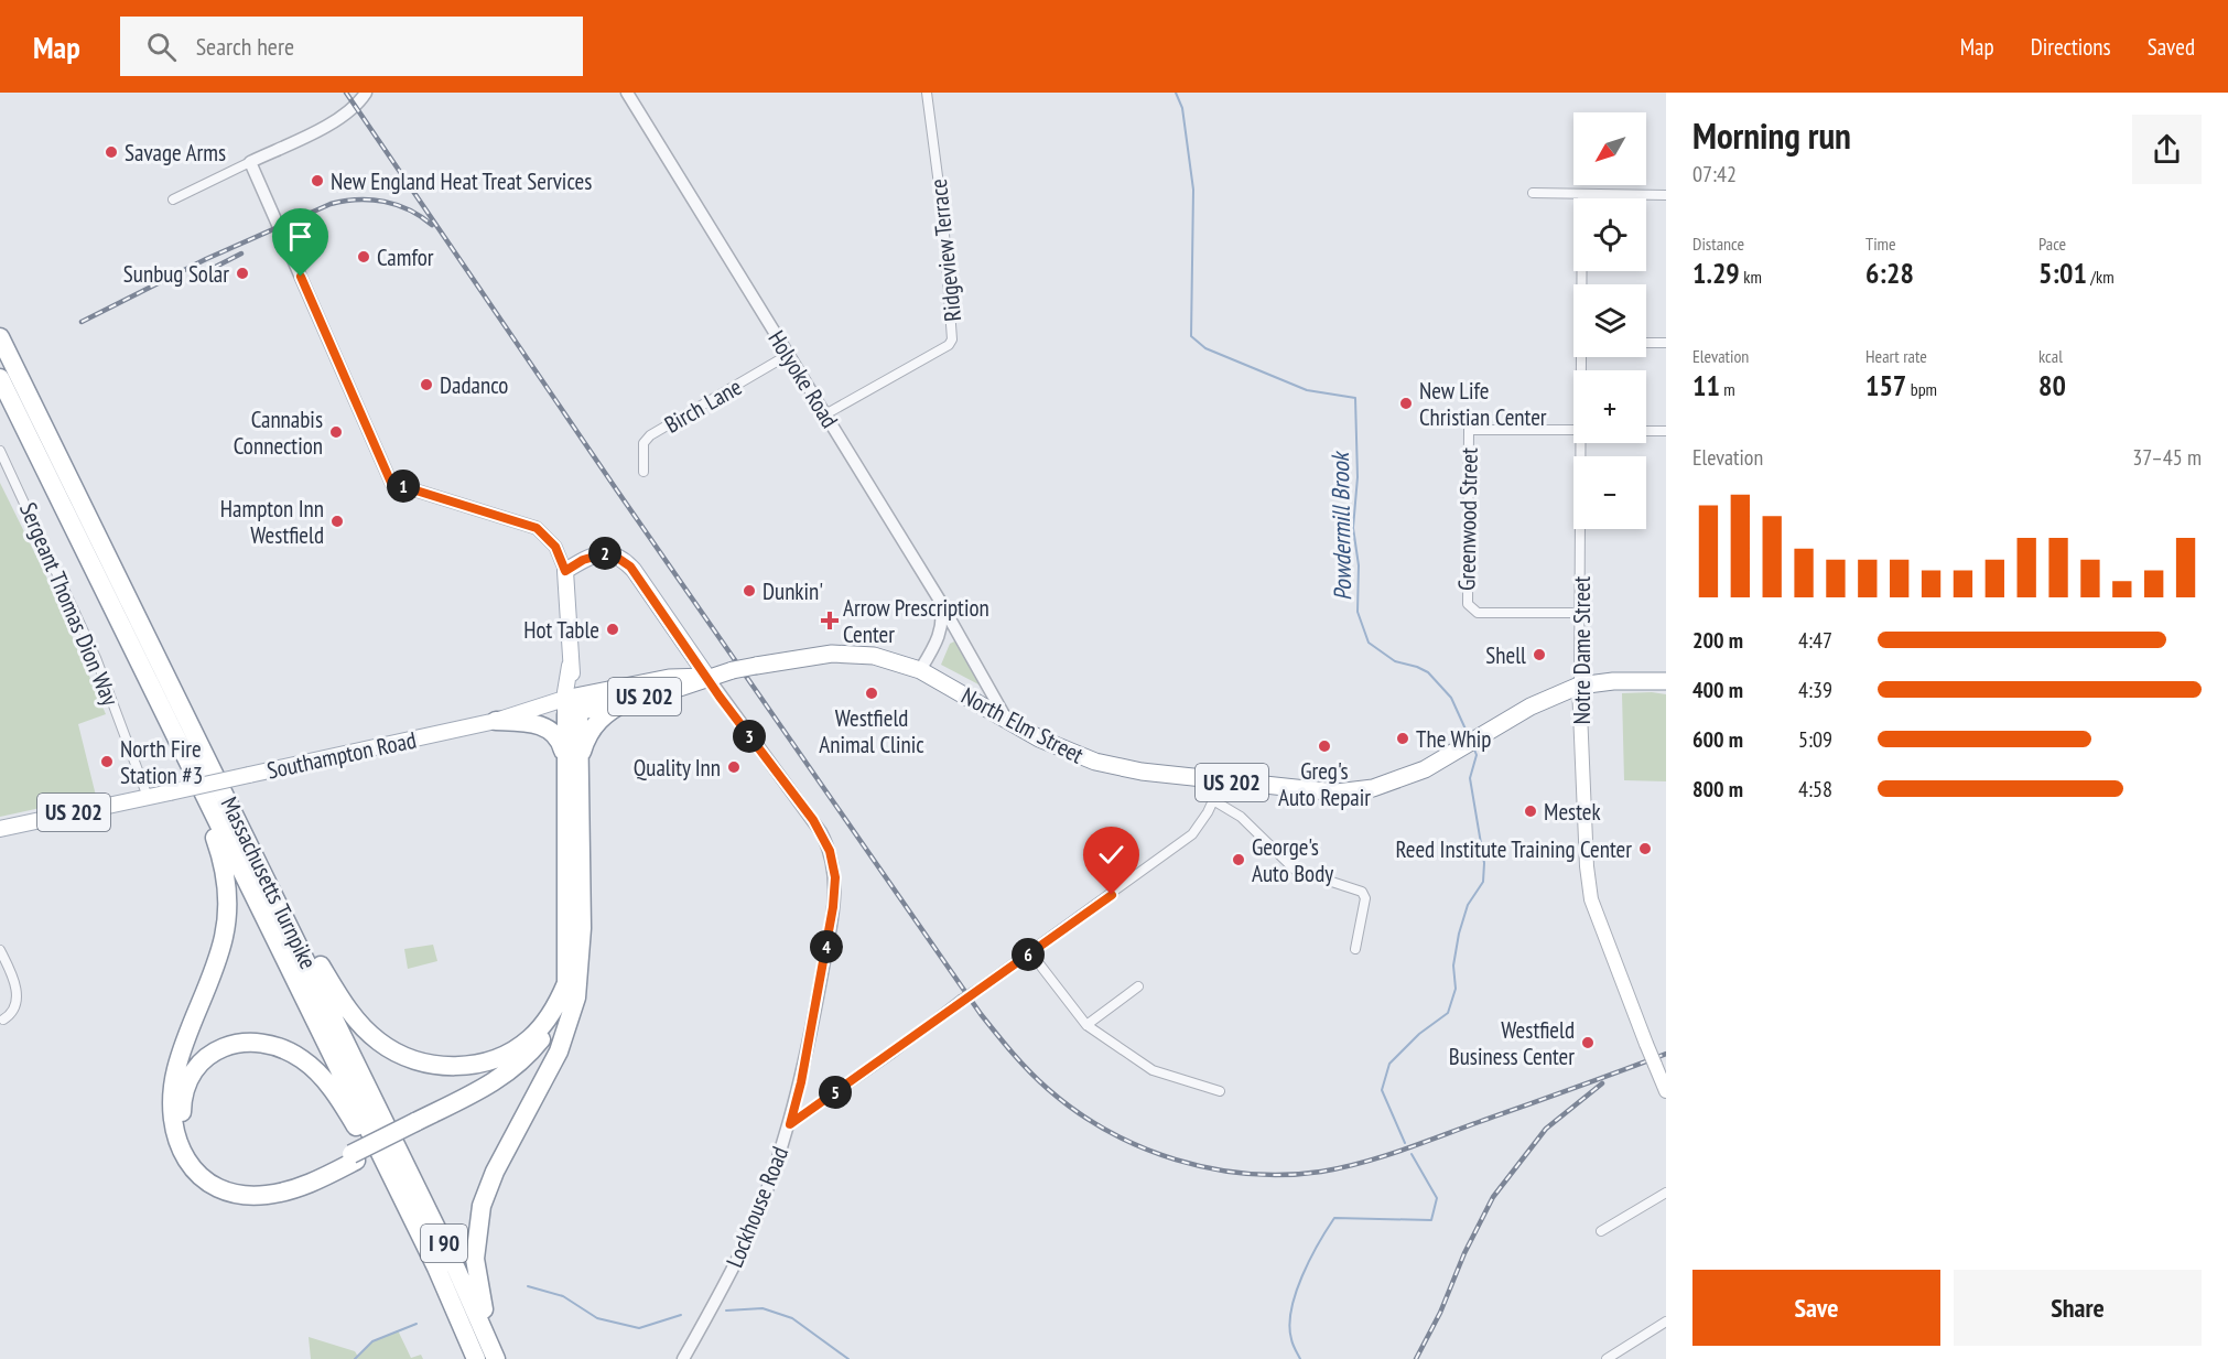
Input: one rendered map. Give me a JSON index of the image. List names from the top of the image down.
{
  "streets": {
    "highway": [
      "US 202",
      "North Elm Street",
      "Southampton Road",
      "Massachusetts Turnpike",
      "I 90"
    ],
    "main road": ["Notre Dame Street"],
    "street": [
      "Ridgeview Terrace",
      "Holyoke Road",
      "Birch Lane",
      "Greenwood Street",
      "Sergeant Thomas Dion Way",
      "Lockhouse Road"
    ]
  },
  "crossings": [
    ["Ridgeview Terrace", "Holyoke Road"],
    ["Holyoke Road", "Birch Lane"],
    ["Holyoke Road", "North Elm Street"],
    ["Greenwood Street", "Notre Dame Street"],
    ["Sergeant Thomas Dion Way", "Southampton Road"],
    ["Notre Dame Street", "North Elm Street"],
    ["North Elm Street", "Southampton Road"],
    ["North Elm Street", "Lockhouse Road"]
  ],
  "water": ["Powdermill Brook"],
  "places": {
    "other": [
      "Savage Arms",
      "New England Heat Treat Services",
      "Camfor",
      "Sunbug Solar",
      "Dadanco",
      "New Life Christian Center",
      "Cannabis Connection",
      "Hampton Inn Westfield",
      "Dunkin'",
      "Hot Table",
      "Shell",
      "Westfield Animal Clinic",
      "The Whip",
      "Greg's Auto Repair",
      "North Fire Station #3",
      "Quality Inn",
      "Mestek",
      "Reed Institute Training Center",
      "George's Auto Body",
      "Westfield Business Center"
    ],
    "health": ["Arrow Prescription Center"]
  },
  "north": "bottom left",
  "page": {
    "header": "Map",
    "search": "Search here",
    "nav": ["Map", "Directions", "Saved"],
    "heading": ["Morning run", "07:42"],
    "map_buttons": ["+", "−"],
    "stats": [
      ["Distance", "1.29 km"],
      ["Time", "6:28"],
      ["Pace", "5:01 /km"],
      ["Elevation", "11 m"],
      ["Heart rate", "157 bpm"],
      ["kcal", "80"]
    ],
    "chart": ["Elevation", "37–45 m"],
    "pins": [
      "1",
      "2",
      "3",
      "4",
      "6",
      "5"
    ],
    "list": [
      {
        "name": "200 m",
        "note": "4:47"
      },
      {
        "name": "400 m",
        "note": "4:39"
      },
      {
        "name": "600 m",
        "note": "5:09"
      },
      {
        "name": "800 m",
        "note": "4:58"
      }
    ],
    "buttons": ["Save", "Share"]
  }
}
